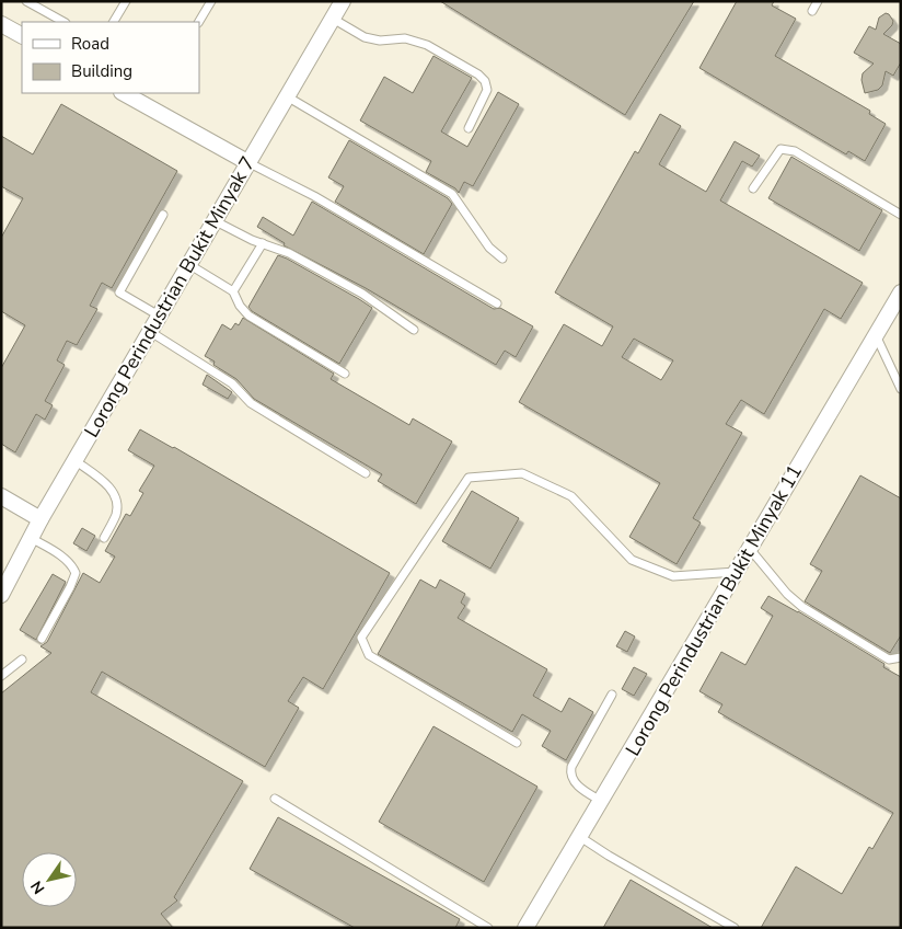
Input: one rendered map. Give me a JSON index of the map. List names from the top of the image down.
{
  "streets": {
    "street": ["Lorong Perindustrian Bukit Minyak 7", "Lorong Perindustrian Bukit Minyak 11"]
  },
  "legend": ["Road", "Building"],
  "north": "bottom left"
}
